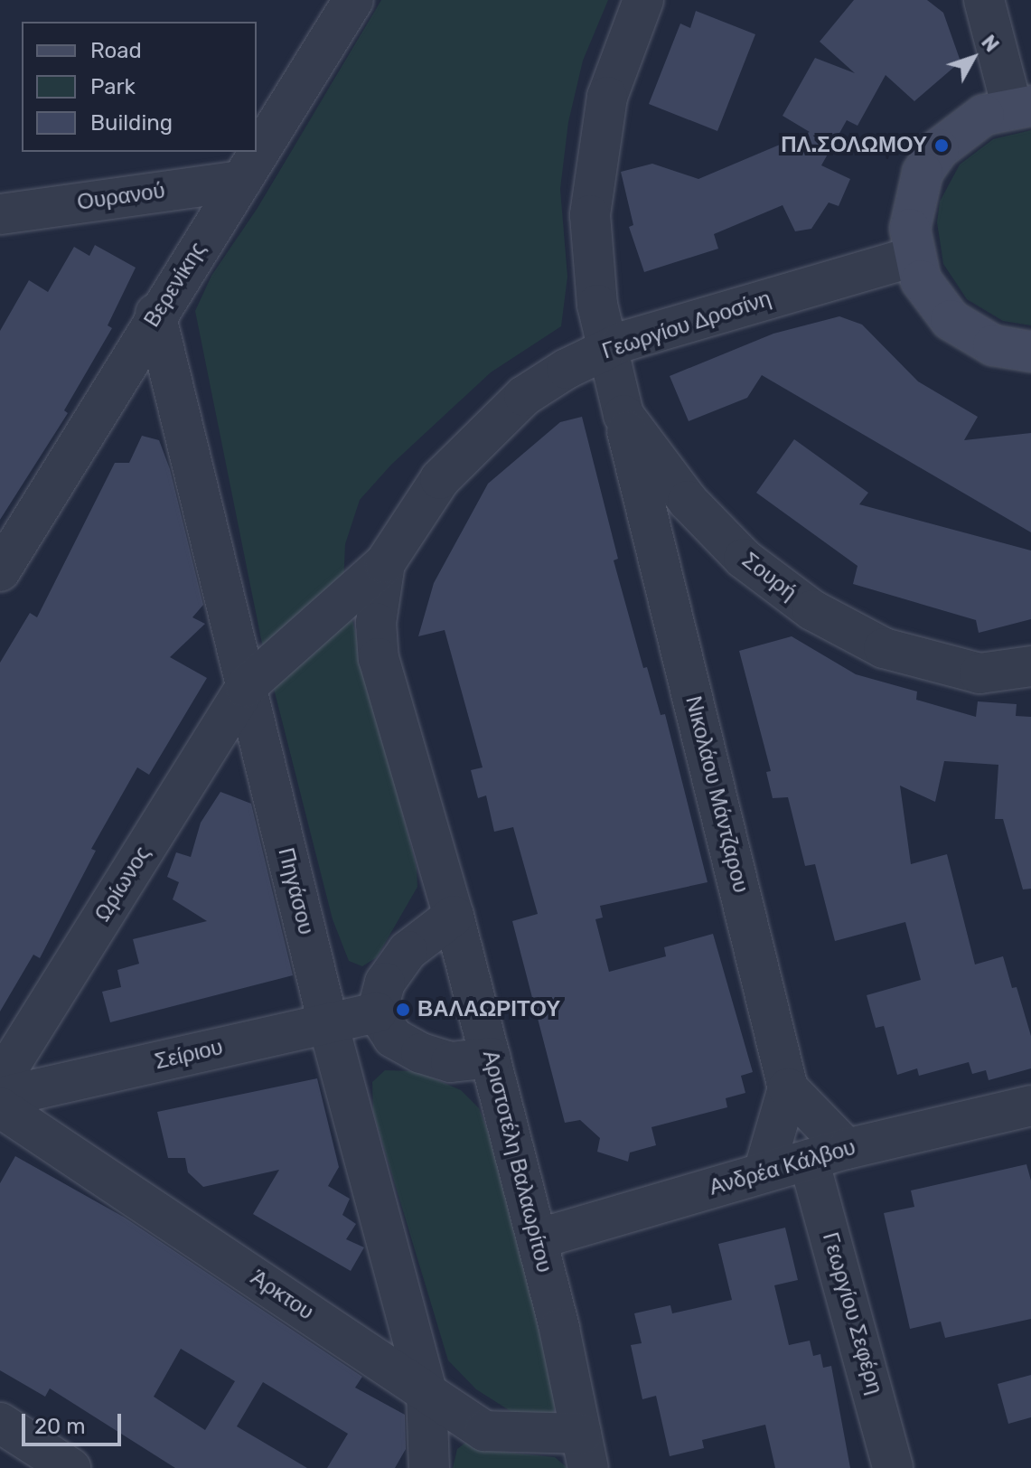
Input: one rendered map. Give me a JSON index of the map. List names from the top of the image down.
{
  "streets": {
    "street": [
      "Ουρανού",
      "Βερενίκης",
      "Γεωργίου Δροσίνη",
      "Σουρή",
      "Νικολάου Μάντζαρου",
      "Ωρίωνος",
      "Πηγάσου",
      "Σείριου",
      "Αριστοτέλη Βαλαωρίτου",
      "Ανδρέα Κάλβου",
      "Άρκτου",
      "Γεωργίου Σεφέρη"
    ]
  },
  "crossings": [
    ["Ουρανού", "Βερενίκης"],
    ["Βερενίκης", "Πηγάσου"],
    ["Γεωργίου Δροσίνη", "Σουρή"],
    ["Γεωργίου Δροσίνη", "Ωρίωνος"],
    ["Γεωργίου Δροσίνη", "Πηγάσου"],
    ["Γεωργίου Δροσίνη", "Αριστοτέλη Βαλαωρίτου"],
    ["Σουρή", "Νικολάου Μάντζαρου"],
    ["Νικολάου Μάντζαρου", "Ανδρέα Κάλβου"],
    ["Ωρίωνος", "Πηγάσου"],
    ["Πηγάσου", "Σείριου"],
    ["Πηγάσου", "Άρκτου"],
    ["Αριστοτέλη Βαλαωρίτου", "Ανδρέα Κάλβου"],
    ["Αριστοτέλη Βαλαωρίτου", "Άρκτου"],
    ["Ανδρέα Κάλβου", "Γεωργίου Σεφέρη"]
  ],
  "places": ["ΠΛ.ΣΟΛΩΜΟΥ", "ΒΑΛΑΩΡΙΤΟΥ"],
  "legend": ["Road", "Park", "Building"],
  "scale_bar": "20 m",
  "north": "top right"
}
